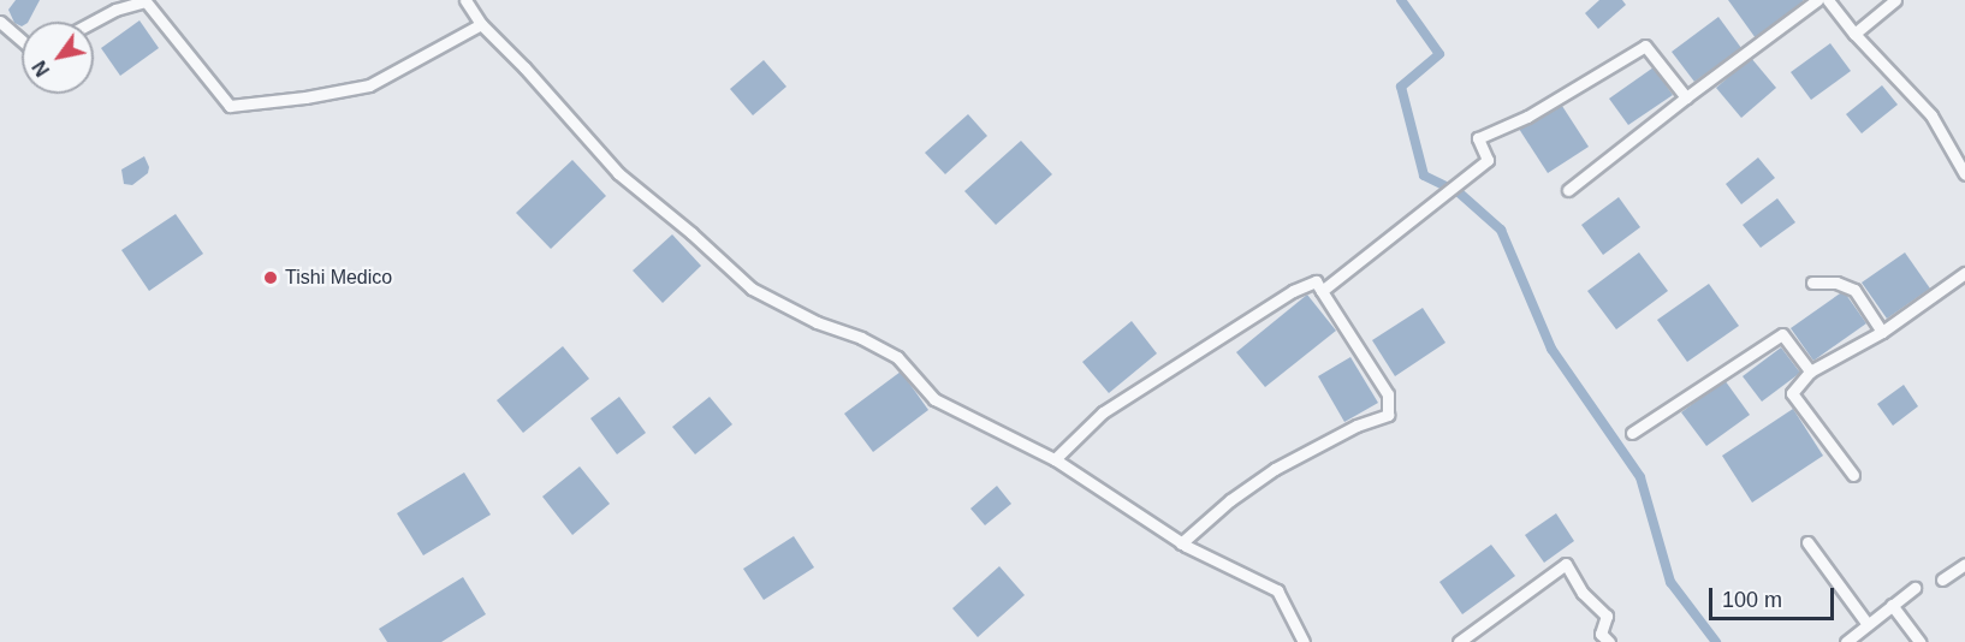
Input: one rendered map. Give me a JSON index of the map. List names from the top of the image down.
{
  "places": ["Tishi Medico"],
  "scale_bar": "100 m",
  "north": "bottom left"
}
